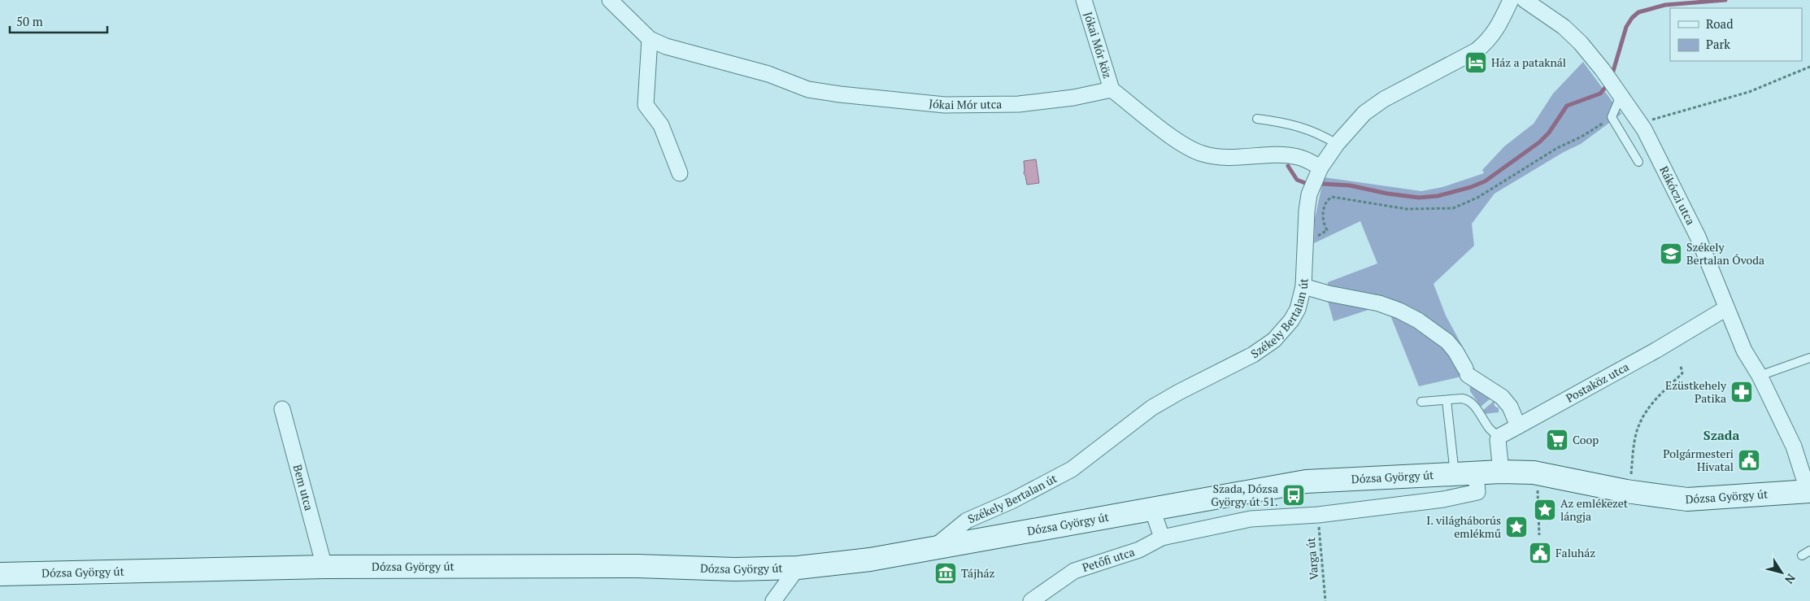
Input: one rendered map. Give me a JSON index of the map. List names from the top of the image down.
{
  "streets": {
    "main road": ["Dózsa György út"],
    "street": [
      "Jókai Mór köz",
      "Jókai Mór utca",
      "Rákóczi utca",
      "Székely Bertalan út",
      "Postaköz utca",
      "Bem utca",
      "Petőfi utca"
    ],
    "path": ["Varga út"]
  },
  "crossings": [
    ["Jókai Mór köz", "Jókai Mór utca"],
    ["Rákóczi utca", "Postaköz utca"],
    ["Rákóczi utca", "Dózsa György út"],
    ["Székely Bertalan út", "Dózsa György út"],
    ["Dózsa György út", "Bem utca"]
  ],
  "districts": ["Szada"],
  "places": {
    "hotel": ["Ház a pataknál"],
    "school or university": ["Székely Bertalan Óvoda"],
    "pharmacy": ["Ezüstkehely Patika"],
    "supermarket": ["Coop"],
    "public building": ["Polgármesteri Hivatal", "Faluház"],
    "bus stop": ["Szada, Dózsa György út 51."],
    "place": ["Az emlékezet lángja", "I. világháborús emlékmű"],
    "museum": ["Tájház"]
  },
  "legend": ["Road", "Park"],
  "scale_bar": "50 m",
  "north": "bottom right"
}
